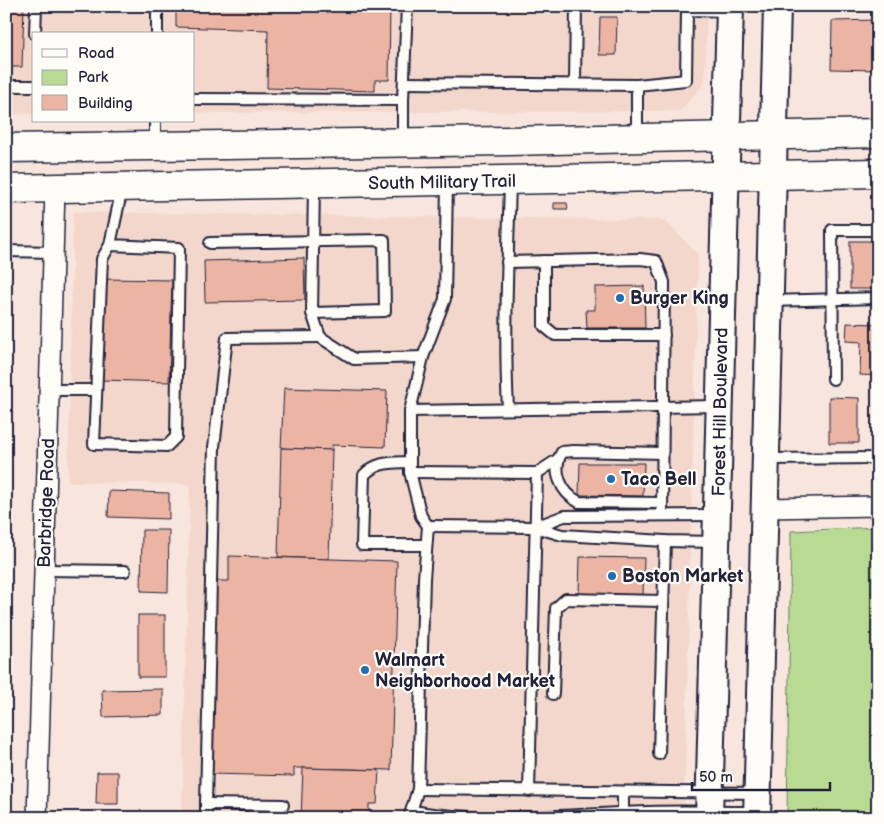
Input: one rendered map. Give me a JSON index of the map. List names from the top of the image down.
{
  "streets": {
    "main road": ["South Military Trail", "Forest Hill Boulevard"],
    "street": ["Barbridge Road"]
  },
  "crossings": [
    ["South Military Trail", "Forest Hill Boulevard"],
    ["South Military Trail", "Barbridge Road"]
  ],
  "places": [
    "Burger King",
    "Taco Bell",
    "Boston Market",
    "Walmart Neighborhood Market"
  ],
  "legend": ["Road", "Park", "Building"],
  "scale_bar": "50 m"
}
